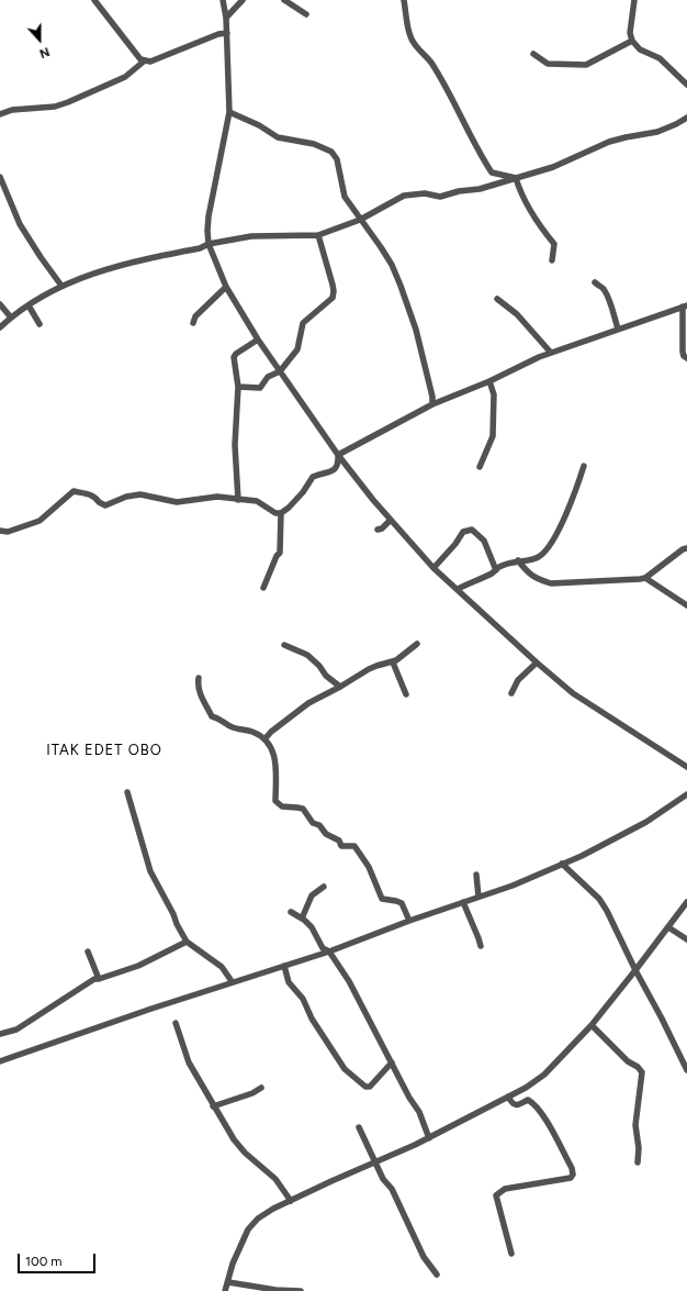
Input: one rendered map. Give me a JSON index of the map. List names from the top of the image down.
{
  "districts": ["ITAK EDET OBO"],
  "scale_bar": "100 m",
  "north": "bottom"
}
